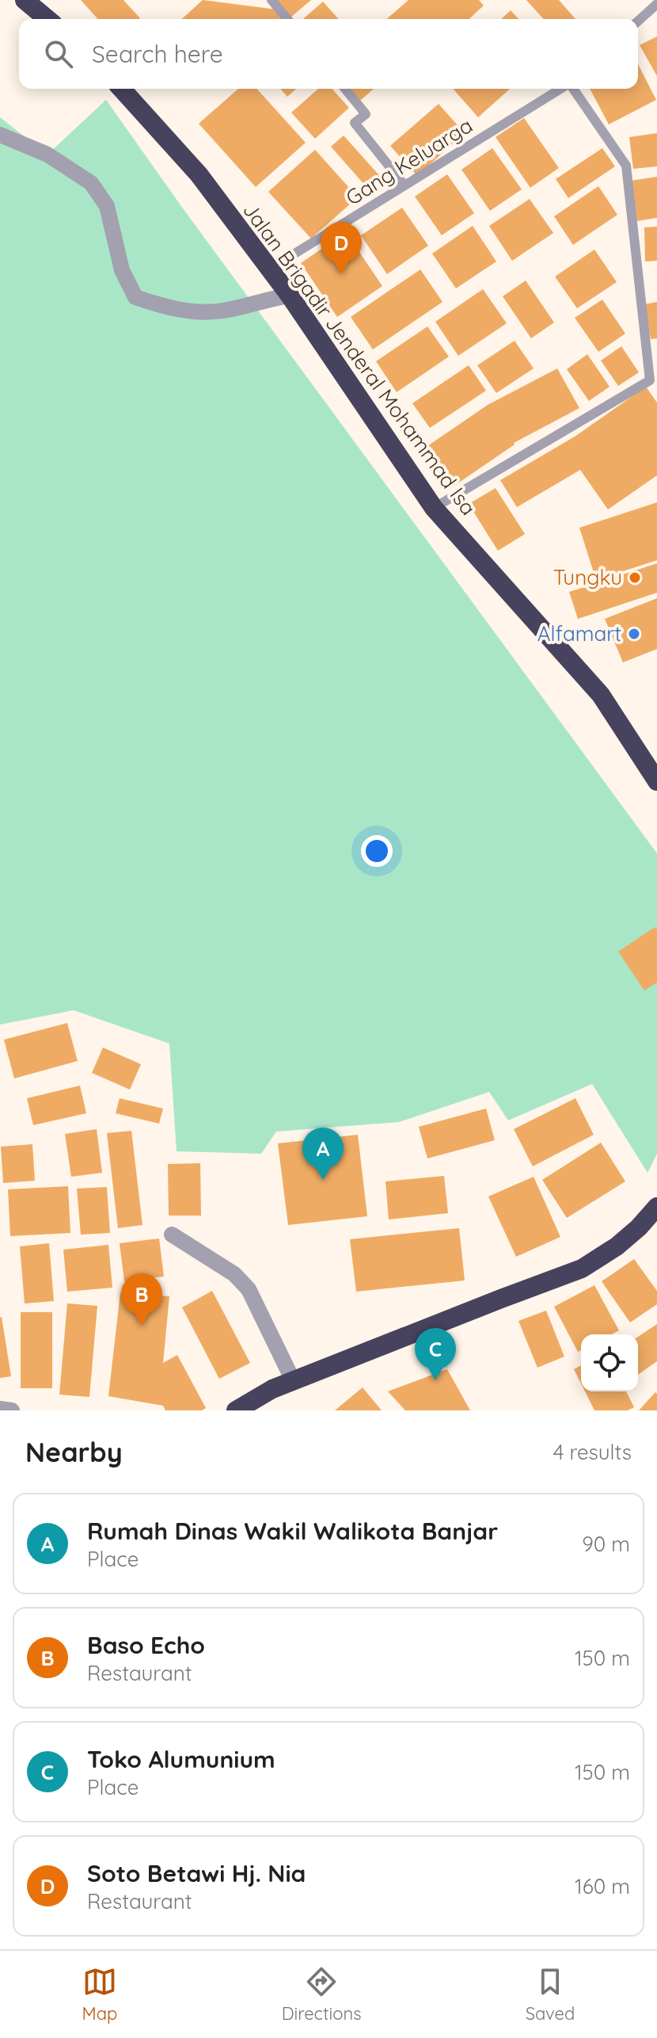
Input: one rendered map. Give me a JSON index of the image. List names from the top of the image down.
{
  "streets": {
    "highway": ["Jalan Brigadir Jenderal Mohammad Isa"],
    "lane": ["Gang Keluarga"]
  },
  "crossings": [
    ["Gang Keluarga", "Jalan Brigadir Jenderal Mohammad Isa"]
  ],
  "places": ["Tungku", "Alfamart"],
  "page": {
    "search": "Search here",
    "pins": [
      "D",
      "A",
      "B",
      "C"
    ],
    "heading": ["Nearby", "4 results"],
    "list": [
      {
        "mark": "A",
        "name": "Rumah Dinas Wakil Walikota Banjar",
        "note": "Place",
        "value": "90 m"
      },
      {
        "mark": "B",
        "name": "Baso Echo",
        "note": "Restaurant",
        "value": "150 m"
      },
      {
        "mark": "C",
        "name": "Toko Alumunium",
        "note": "Place",
        "value": "150 m"
      },
      {
        "mark": "D",
        "name": "Soto Betawi Hj. Nia",
        "note": "Restaurant",
        "value": "160 m"
      }
    ],
    "nav": ["Map", "Directions", "Saved"]
  }
}
